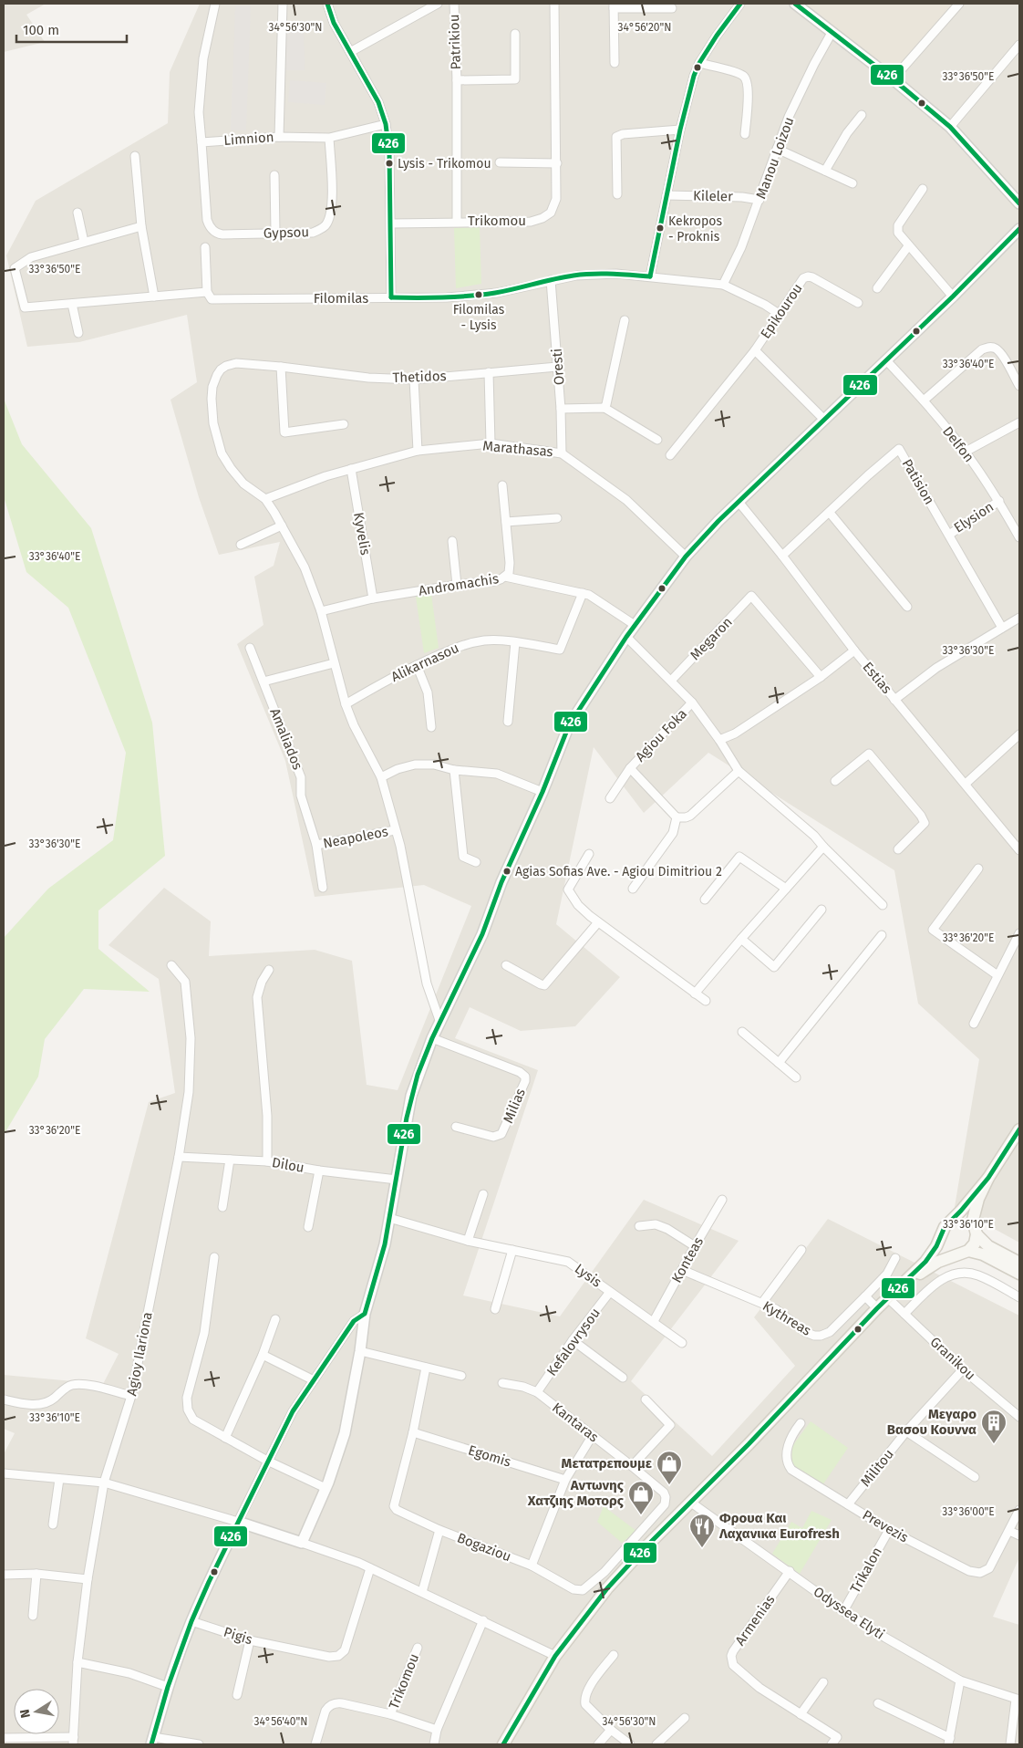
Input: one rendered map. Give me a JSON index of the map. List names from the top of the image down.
{
  "streets": {
    "street": [
      "Patrikiou",
      "Limnion",
      "Manou Loizou",
      "Kileler",
      "Trikomou",
      "Gypsou",
      "Filomilas",
      "Epikourou",
      "Oresti",
      "Thetidos",
      "Delfon",
      "Marathasas",
      "Patision",
      "Elysion",
      "Kyvelis",
      "Andromachis",
      "Megaron",
      "Alikarnasou",
      "Estias",
      "Agiou Foka",
      "Amaliados",
      "Neapoleos",
      "Milias",
      "Dilou",
      "Konteas",
      "Lysis",
      "Kythreas",
      "Kefalovrysou",
      "Agioy Ilariona",
      "Granikou",
      "Kantaras",
      "Egomis",
      "Militou",
      "Prevezis",
      "Bogaziou",
      "Trikalon",
      "Odyssea Elyti",
      "Armenias",
      "Pigis"
    ]
  },
  "crossings": [
    ["Patrikiou", "Trikomou"],
    ["Limnion", "Gypsou"],
    ["Manou Loizou", "Kileler"],
    ["Manou Loizou", "Filomilas"],
    ["Filomilas", "Epikourou"],
    ["Filomilas", "Oresti"],
    ["Oresti", "Thetidos"],
    ["Oresti", "Marathasas"],
    ["Thetidos", "Marathasas"],
    ["Delfon", "Elysion"],
    ["Marathasas", "Kyvelis"],
    ["Patision", "Elysion"],
    ["Patision", "Estias"],
    ["Kyvelis", "Andromachis"],
    ["Amaliados", "Neapoleos"],
    ["Dilou", "Agioy Ilariona"],
    ["Konteas", "Lysis"],
    ["Konteas", "Kythreas"],
    ["Lysis", "Kefalovrysou"],
    ["Kefalovrysou", "Kantaras"],
    ["Granikou", "Militou"],
    ["Kantaras", "Bogaziou"],
    ["Egomis", "Bogaziou"],
    ["Militou", "Prevezis"],
    ["Prevezis", "Trikalon"],
    ["Trikalon", "Odyssea Elyti"],
    ["Odyssea Elyti", "Armenias"]
  ],
  "places": {
    "other": [
      "Lysis - Trikomou",
      "Kekropos - Proknis",
      "Filomilas - Lysis",
      "Agias Sofias Ave. - Agiou Dimitriou 2"
    ],
    "building": ["Μεγαρο Βασου Κουννα"],
    "shop": ["Μετατρεπουμε", "Αντωνης Χατζιης Μοτορς"],
    "restaurant": ["Φρουα Και Λαχανικα Eurofresh"]
  },
  "lines": ["transit line 426"],
  "scale_bar": "100 m",
  "north": "left",
  "coordinates": [
    "34°56'30\"N",
    "34°56'20\"N",
    "33°36'50\"E",
    "33°36'40\"E",
    "33°36'30\"E",
    "33°36'20\"E",
    "33°36'10\"E",
    "33°36'00\"E",
    "34°56'40\"N"
  ]
}
